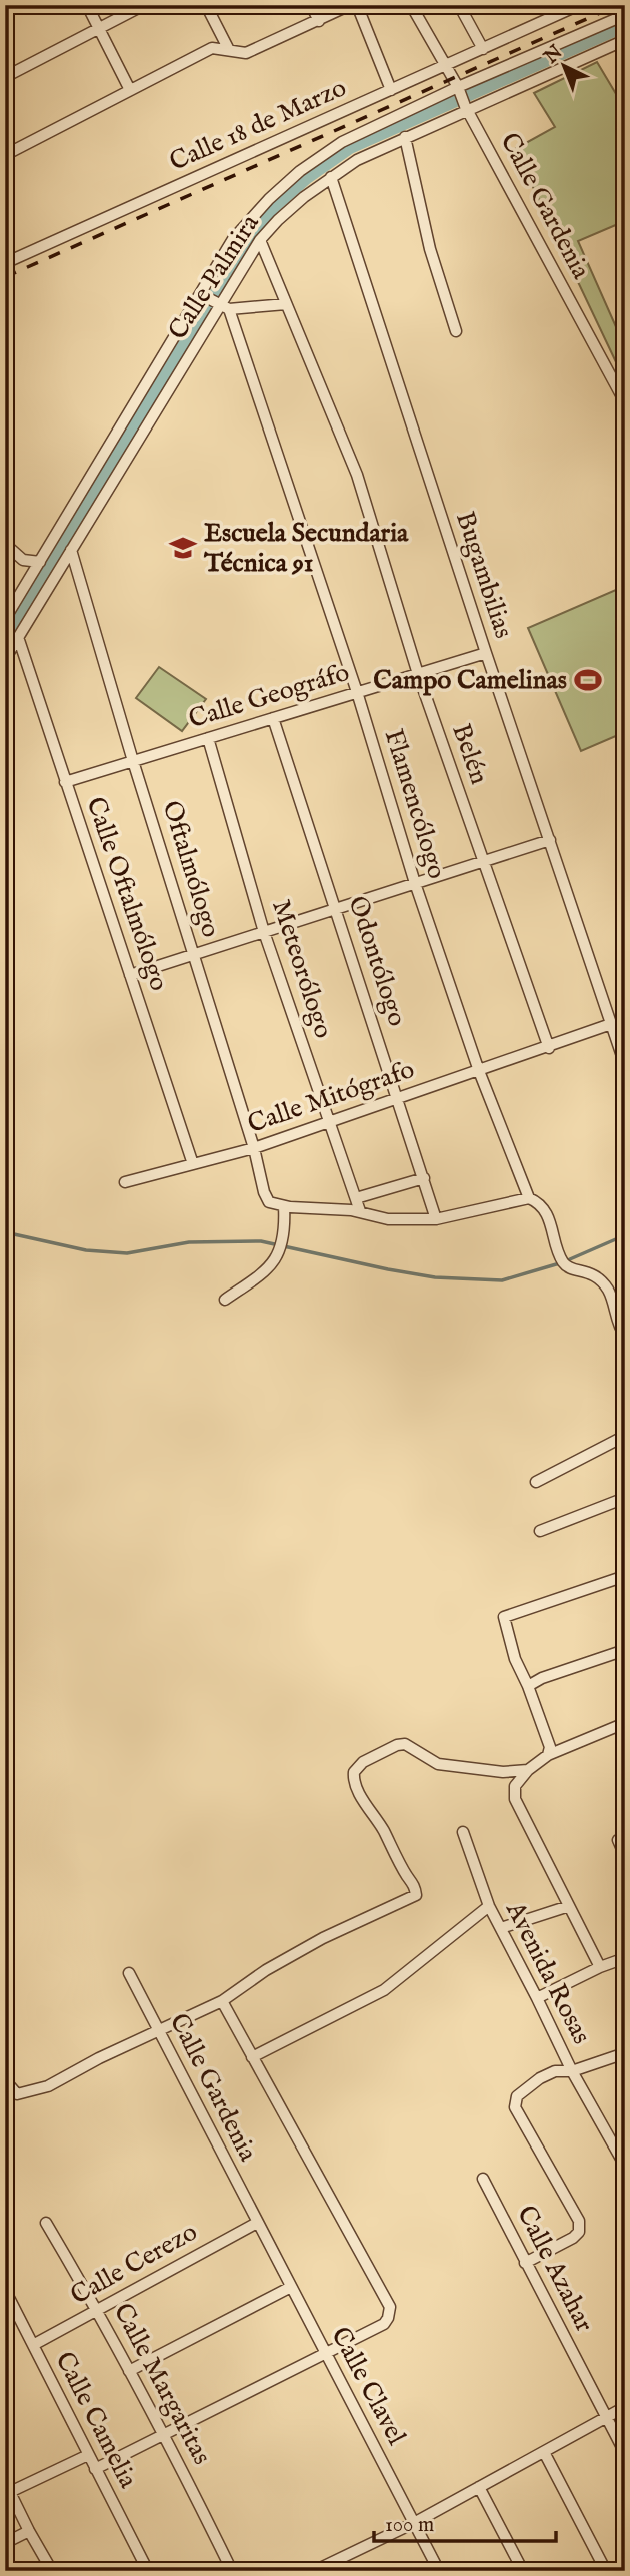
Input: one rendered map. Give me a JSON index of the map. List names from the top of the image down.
{
  "streets": {
    "street": [
      "Calle 18 de Marzo",
      "Calle Gardenia",
      "Calle Palmira",
      "Bugambilias",
      "Calle Geográfo",
      "Belén",
      "Flamencólogo",
      "Oftalmólogo",
      "Calle Oftalmólogo",
      "Odontólogo",
      "Meteorólogo",
      "Calle Mitógrafo",
      "Avenida Rosas",
      "Calle Cerezo",
      "Calle Azahar",
      "Calle Margaritas",
      "Calle Clavel",
      "Calle Camelia"
    ]
  },
  "crossings": [
    ["Calle 18 de Marzo", "Calle Gardenia"],
    ["Calle Gardenia", "Calle Palmira"],
    ["Calle Gardenia", "Calle Cerezo"],
    ["Calle Gardenia", "Calle Clavel"],
    ["Calle Palmira", "Bugambilias"],
    ["Calle Palmira", "Belén"],
    ["Calle Palmira", "Flamencólogo"],
    ["Calle Palmira", "Oftalmólogo"],
    ["Calle Palmira", "Calle Oftalmólogo"],
    ["Bugambilias", "Calle Geográfo"],
    ["Bugambilias", "Calle Mitógrafo"],
    ["Calle Geográfo", "Belén"],
    ["Calle Geográfo", "Flamencólogo"],
    ["Calle Geográfo", "Oftalmólogo"],
    ["Calle Geográfo", "Calle Oftalmólogo"],
    ["Calle Geográfo", "Odontólogo"],
    ["Calle Geográfo", "Meteorólogo"],
    ["Belén", "Calle Mitógrafo"],
    ["Flamencólogo", "Calle Mitógrafo"],
    ["Oftalmólogo", "Calle Mitógrafo"],
    ["Calle Oftalmólogo", "Calle Mitógrafo"],
    ["Odontólogo", "Calle Mitógrafo"],
    ["Meteorólogo", "Calle Mitógrafo"],
    ["Calle Cerezo", "Calle Margaritas"],
    ["Calle Cerezo", "Calle Clavel"],
    ["Calle Cerezo", "Calle Camelia"]
  ],
  "places": {
    "school or university": ["Escuela Secundaria Técnica 91"],
    "sports": ["Campo Camelinas"]
  },
  "scale_bar": "100 m",
  "north": "top left"
}
